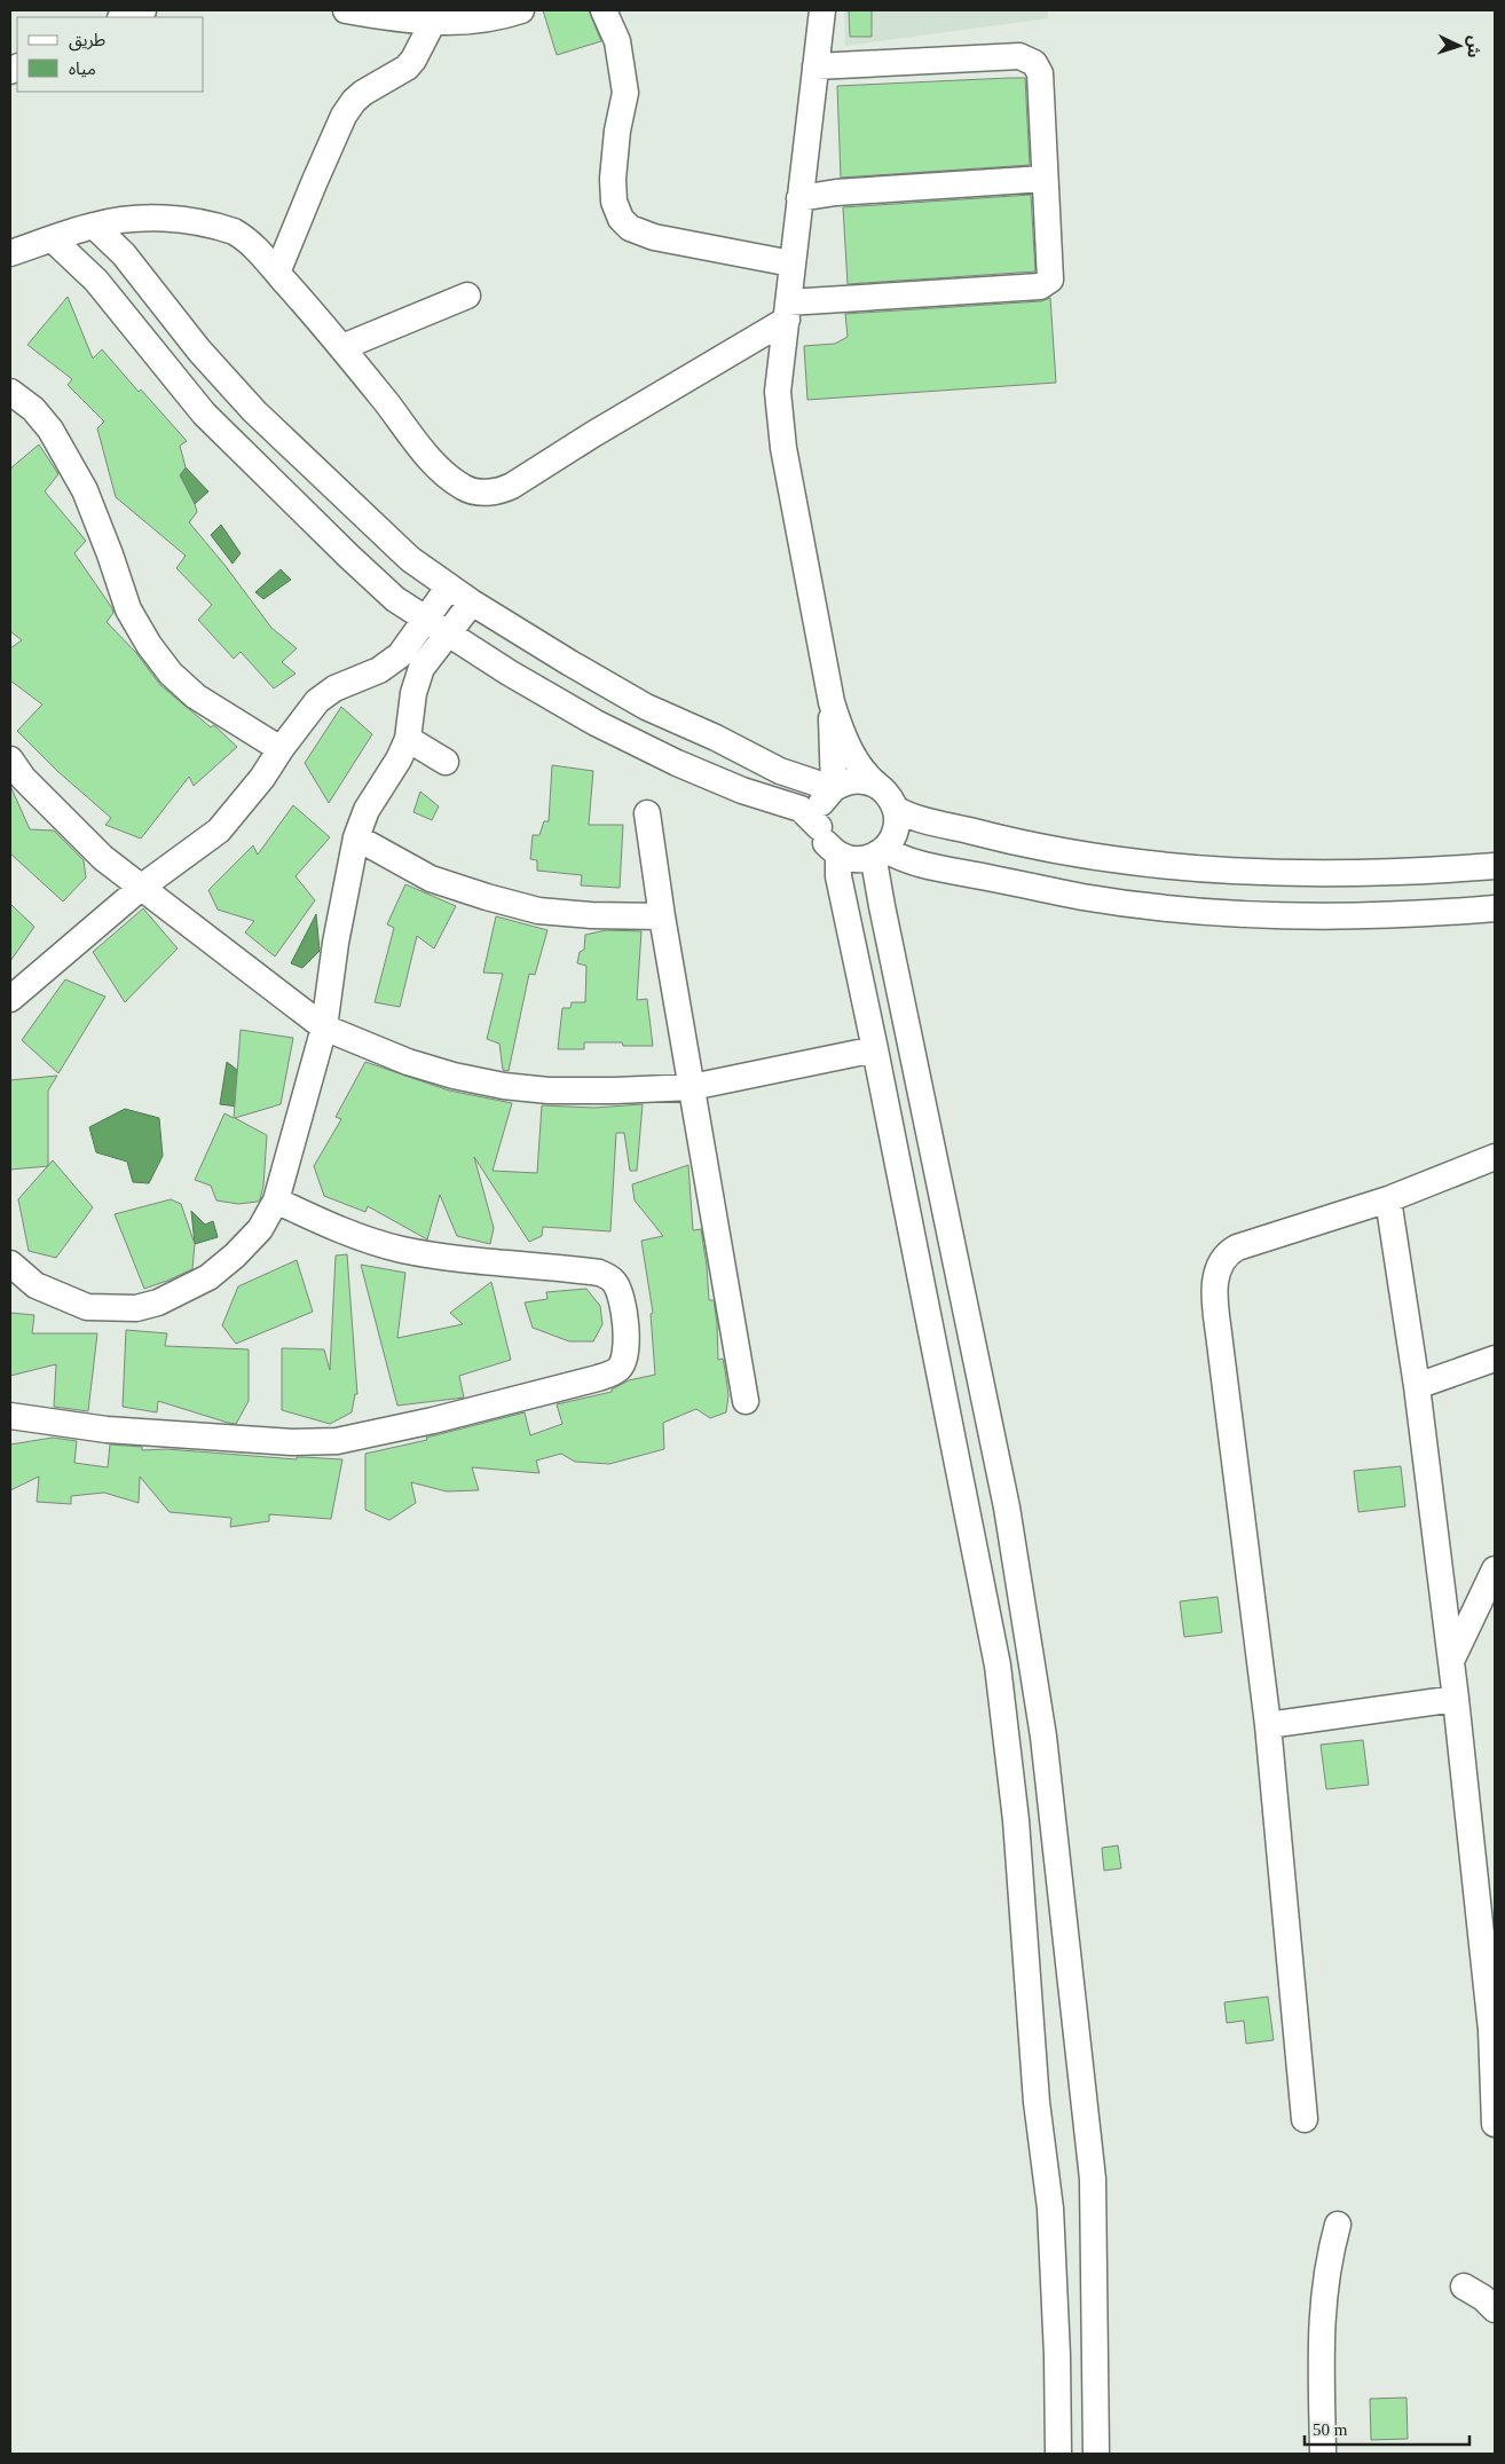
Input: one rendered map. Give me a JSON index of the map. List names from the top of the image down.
{
  "legend": ["طريق", "مياه"],
  "scale_bar": "50 m",
  "north": "right"
}
